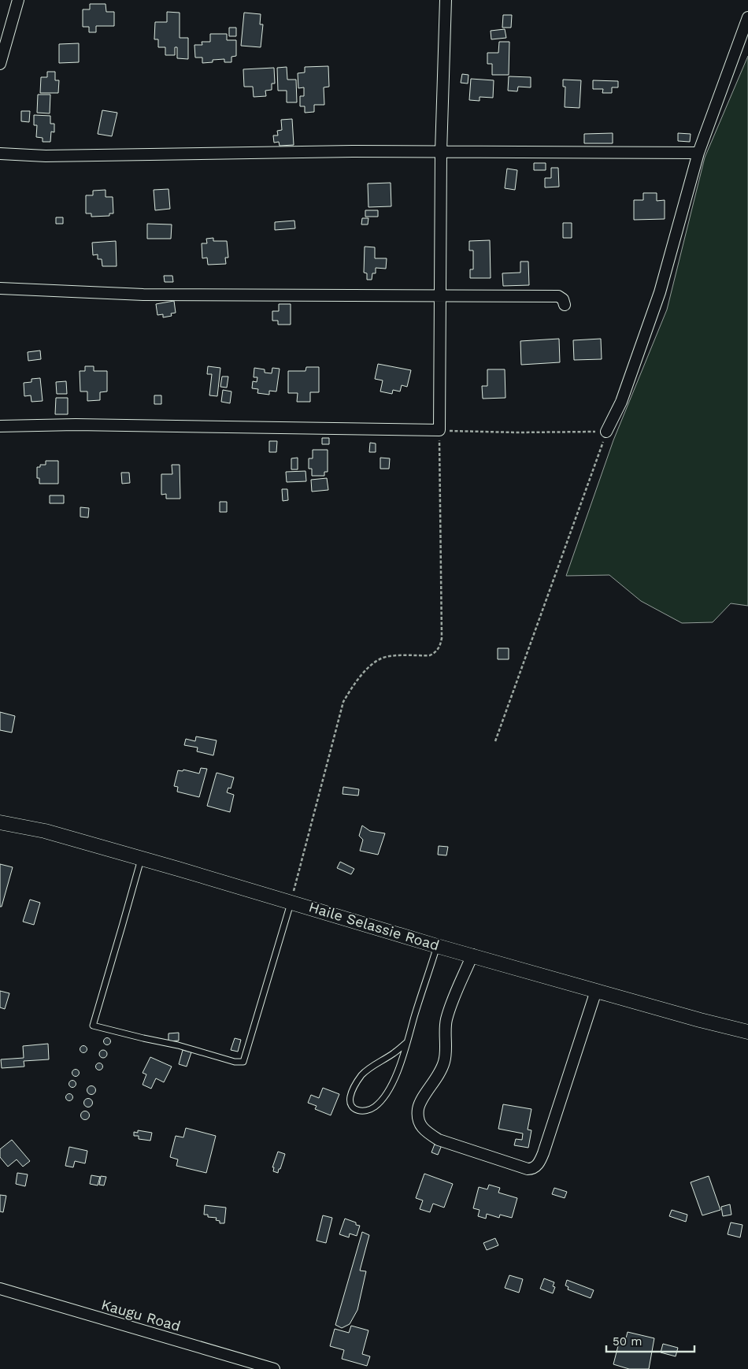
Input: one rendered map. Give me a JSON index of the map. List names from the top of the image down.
{
  "streets": {
    "street": ["Haile Selassie Road", "Kaugu Road"]
  },
  "scale_bar": "50 m"
}
